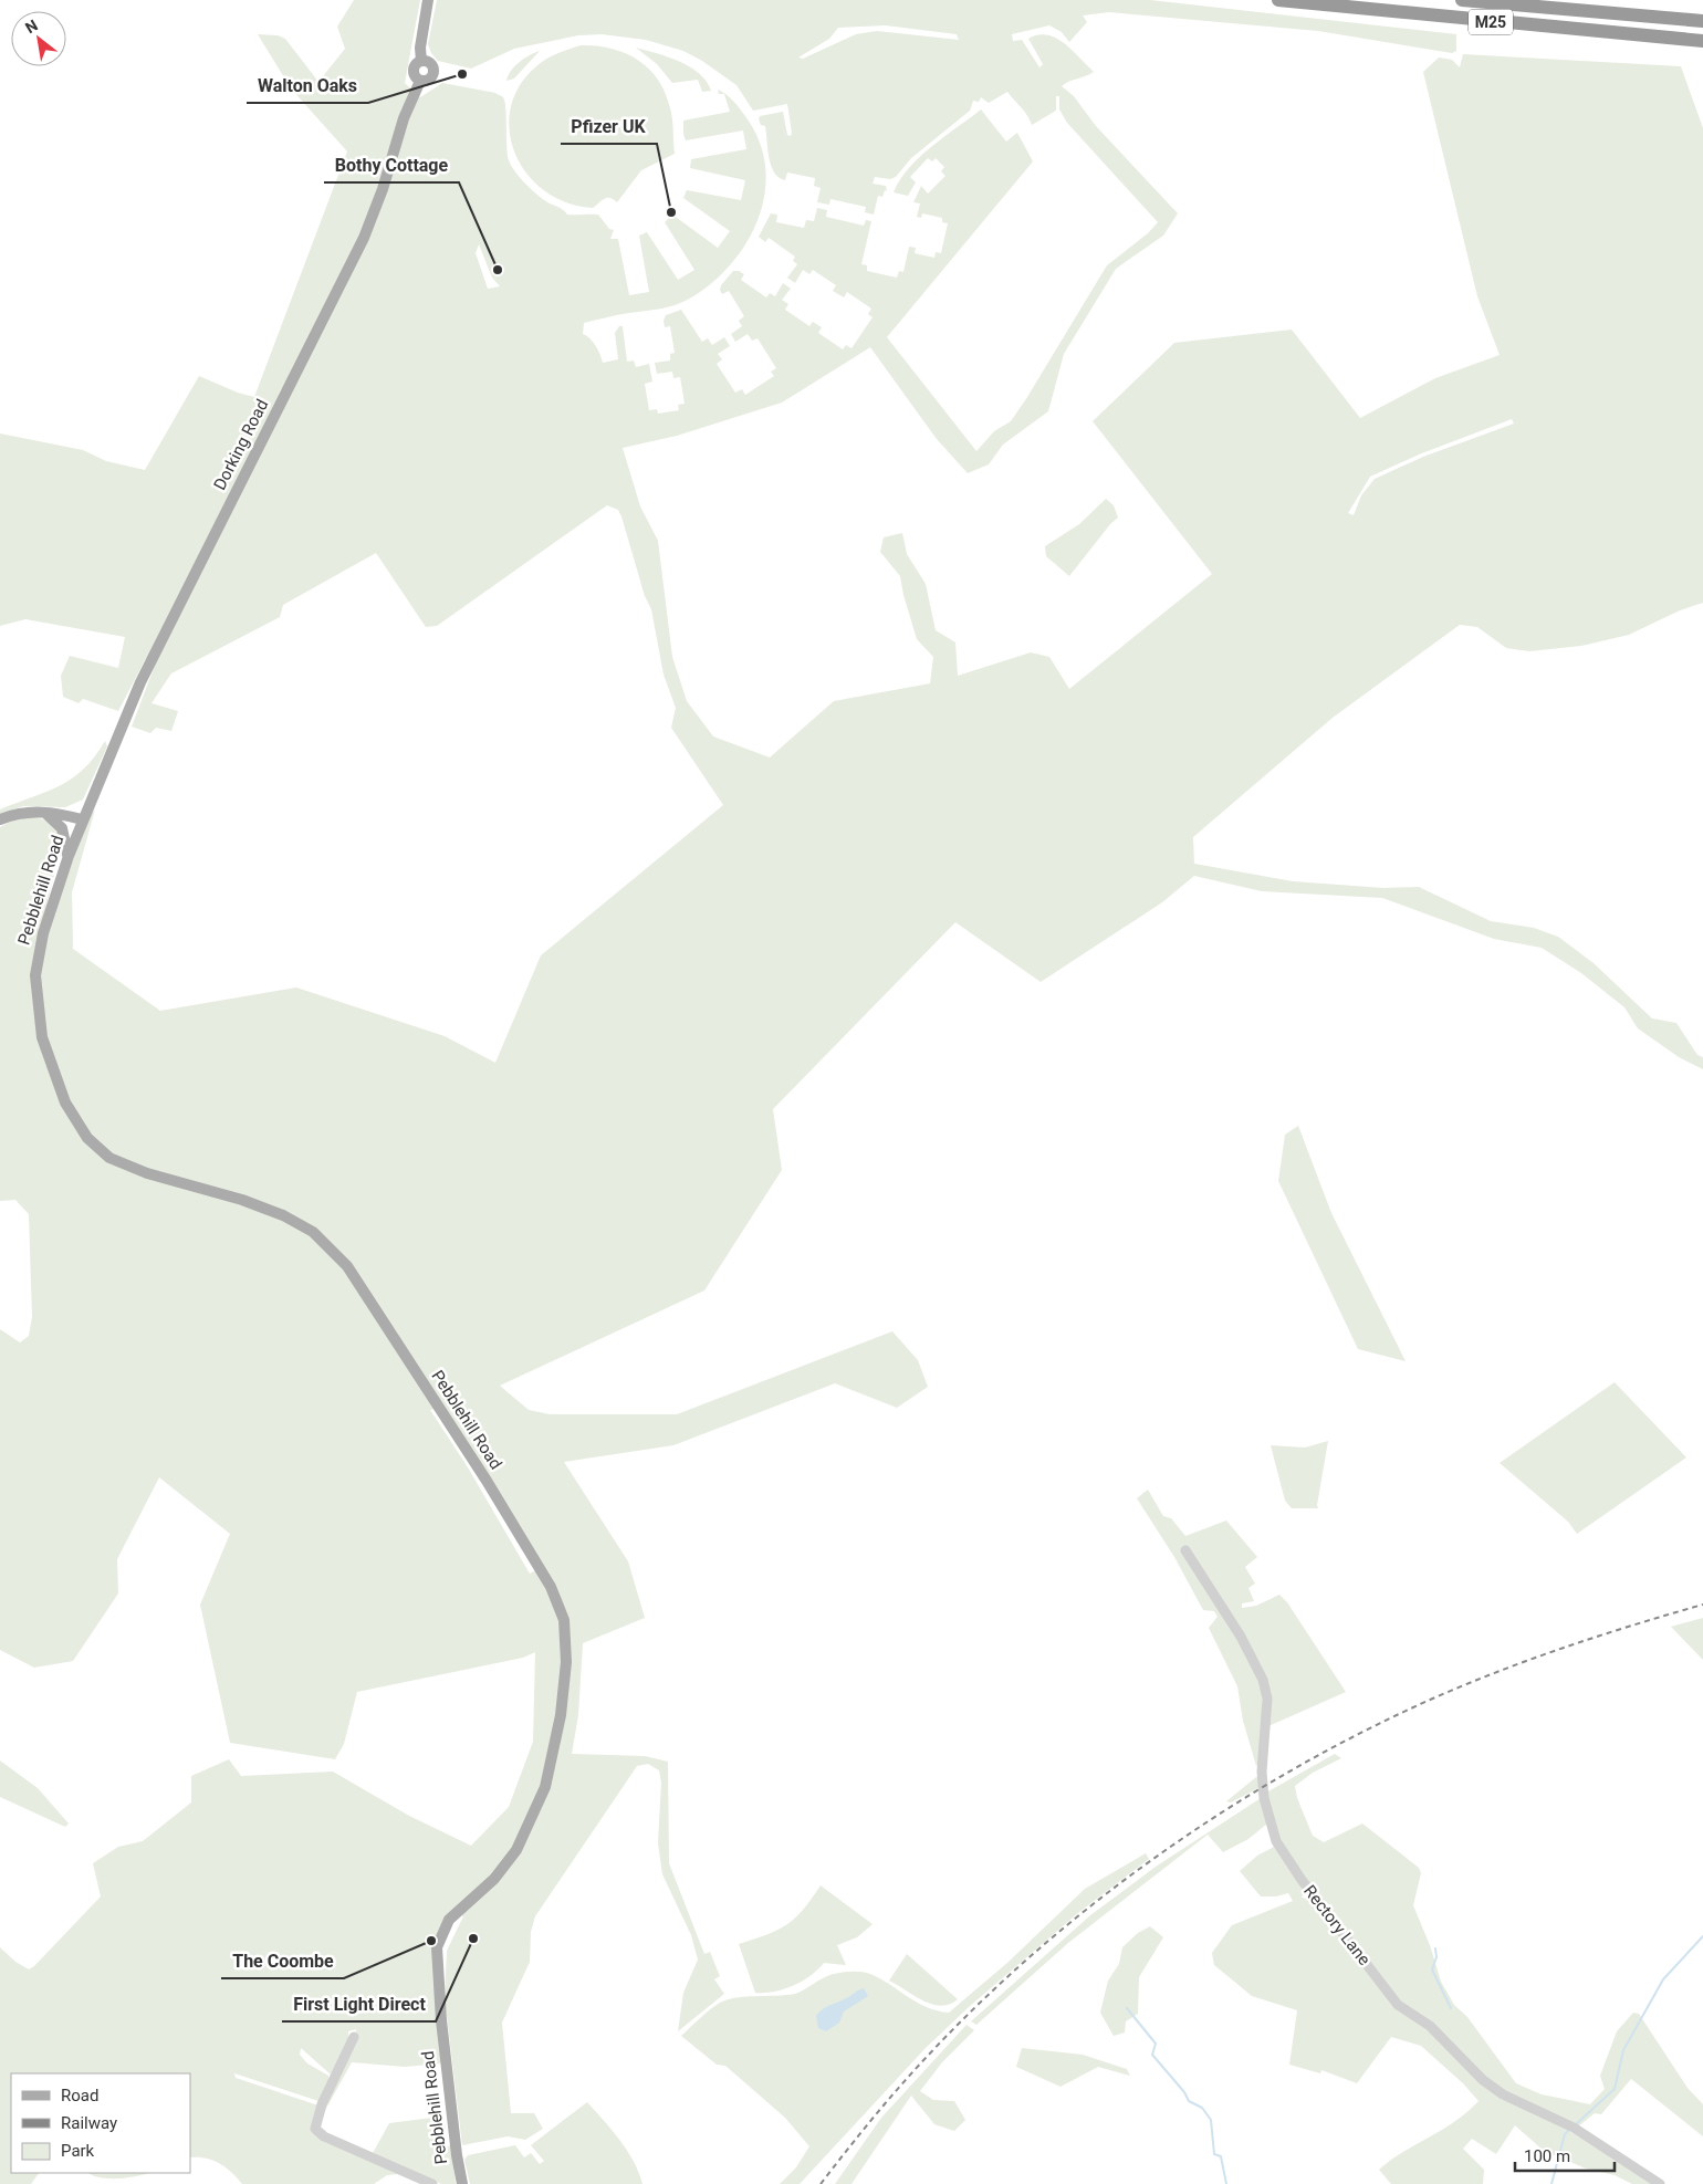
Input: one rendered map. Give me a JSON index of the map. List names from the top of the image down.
{
  "streets": {
    "highway": ["M25"],
    "main road": ["Dorking Road", "Pebblehill Road"],
    "street": ["Rectory Lane"]
  },
  "crossings": [
    ["Dorking Road", "Pebblehill Road"]
  ],
  "places": [
    "Walton Oaks",
    "Pfizer UK",
    "Bothy Cottage",
    "First Light Direct",
    "The Coombe"
  ],
  "legend": ["Road", "Railway", "Park"],
  "scale_bar": "100 m",
  "north": "top left"
}
